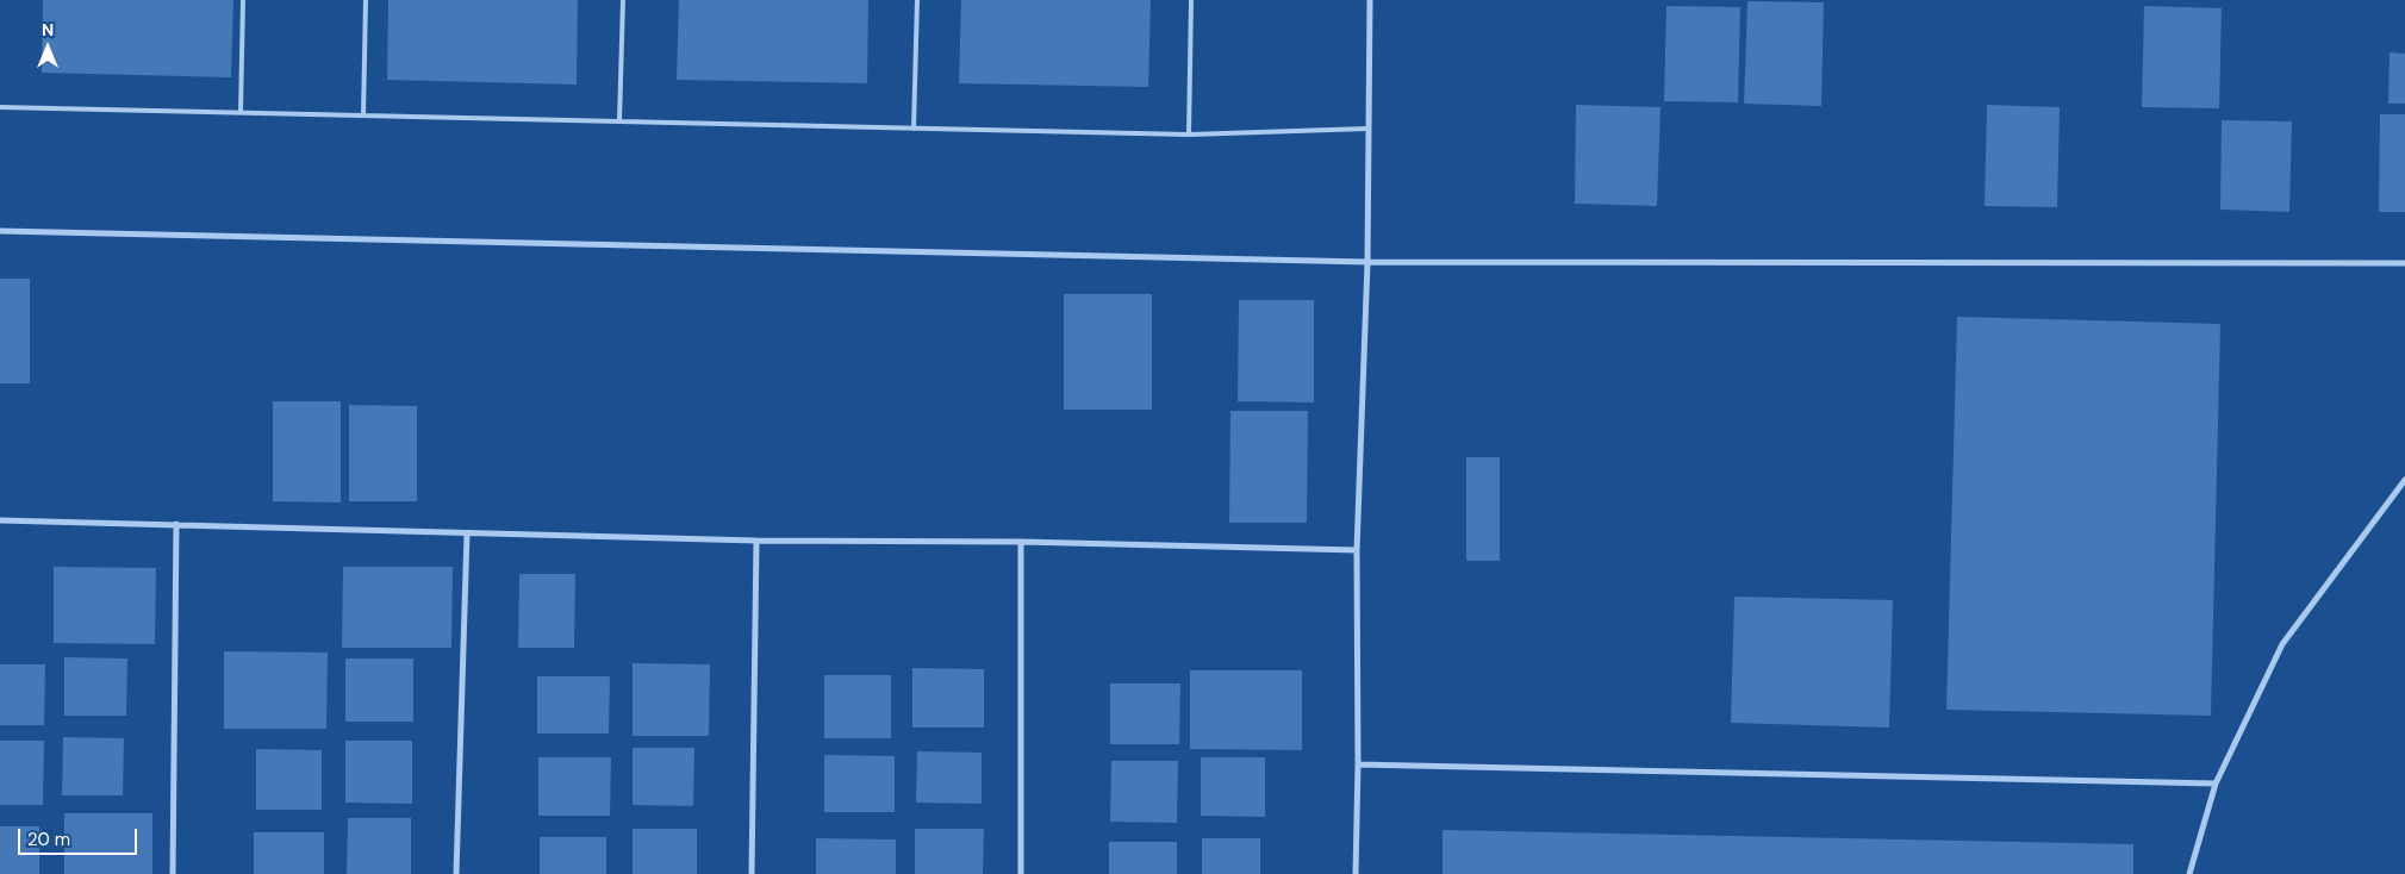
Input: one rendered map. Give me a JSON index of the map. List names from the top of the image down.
{
  "scale_bar": "20 m",
  "north": "top"
}
